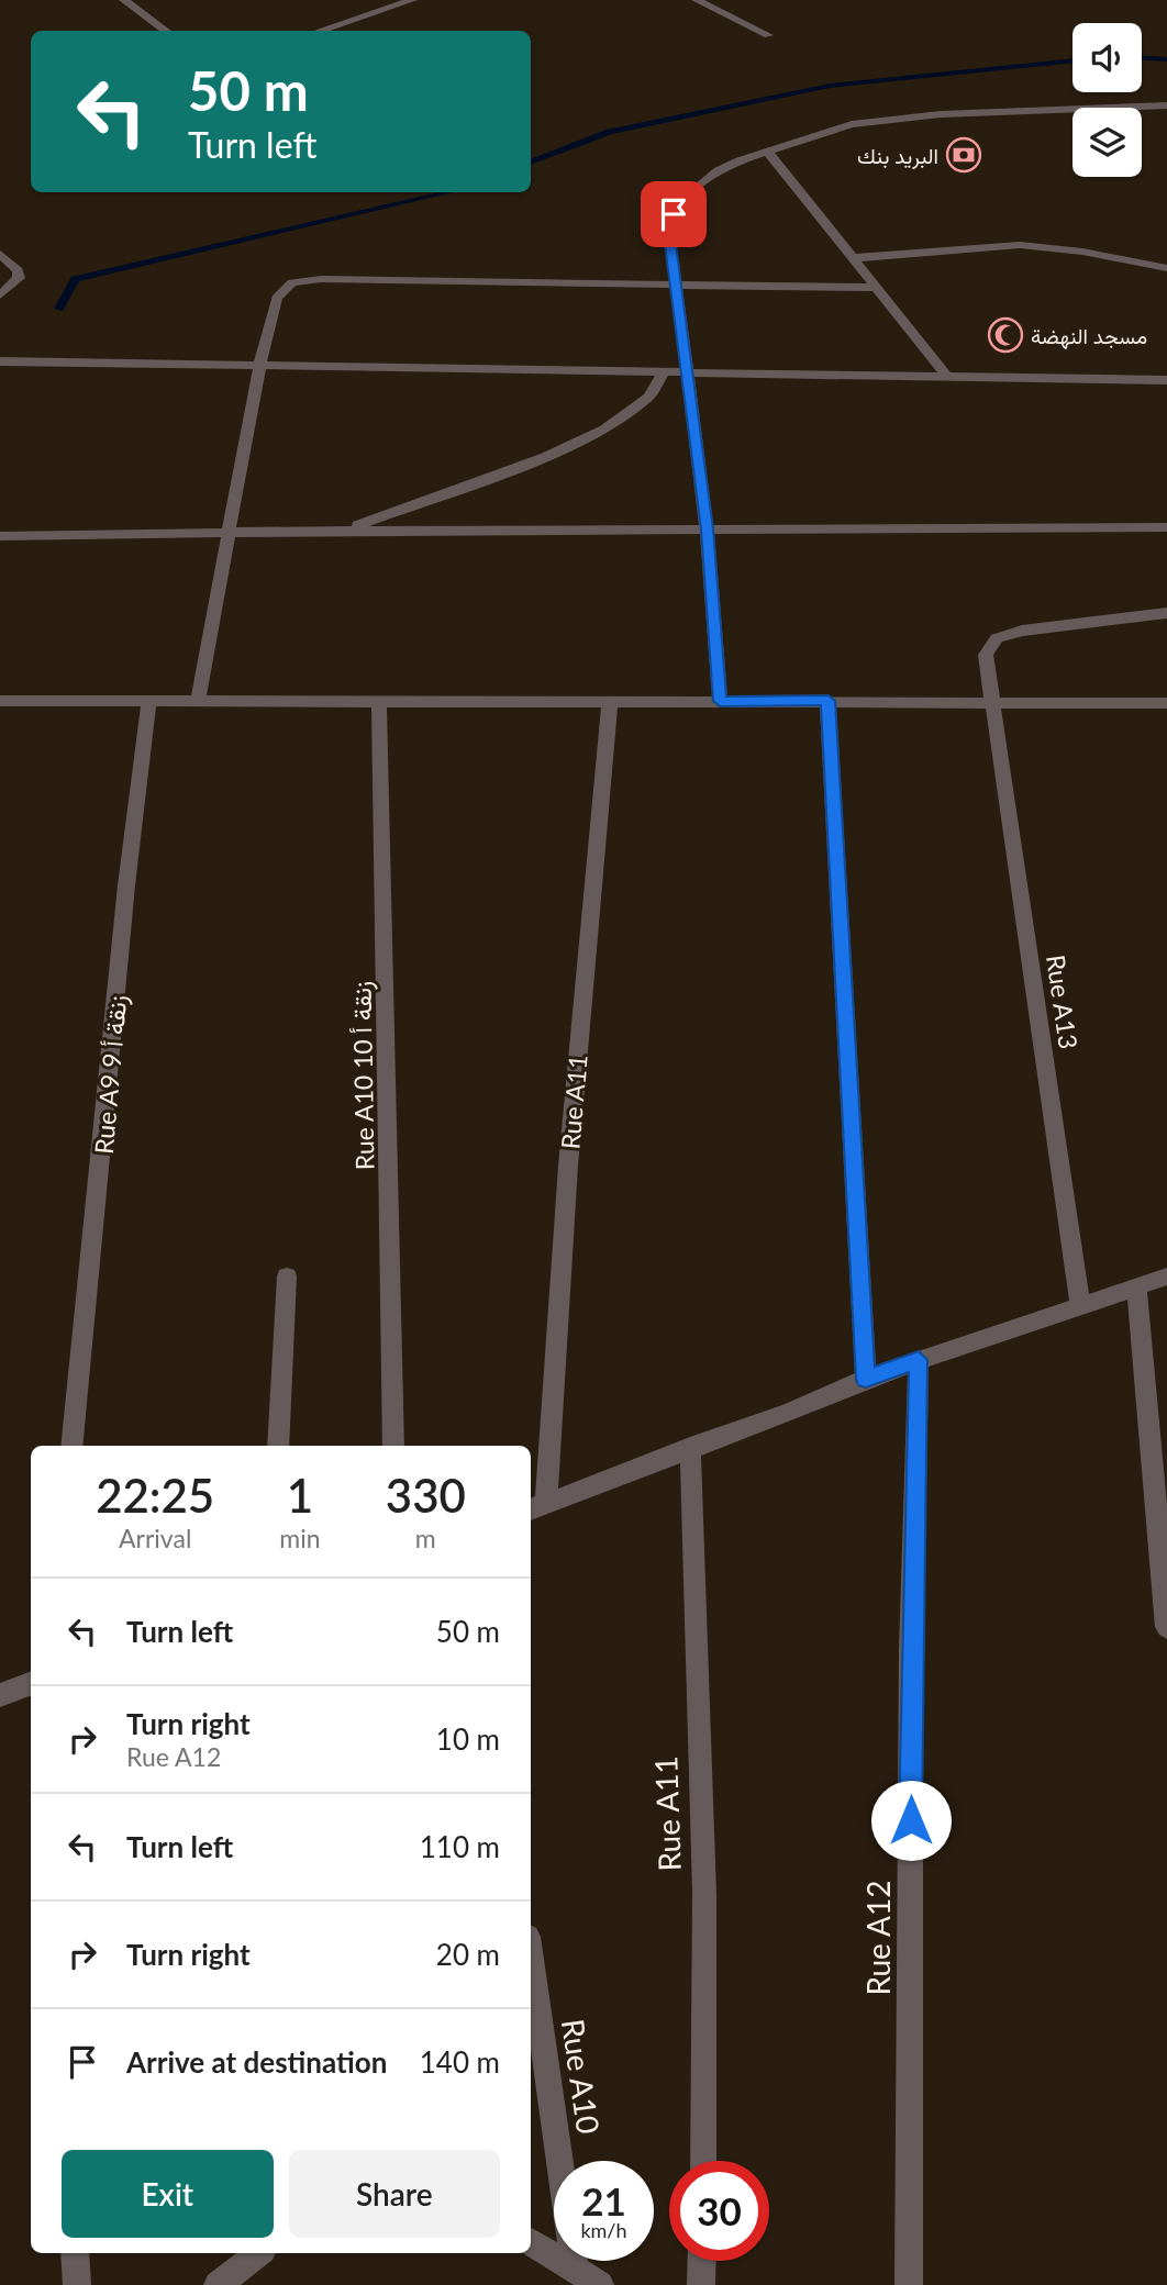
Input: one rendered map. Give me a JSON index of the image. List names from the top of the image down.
{
  "streets": {
    "street": [
      "Rue A13",
      "Rue A9 زنقة أ 9",
      "Rue A10 زنقة أ 10",
      "Rue A11",
      "Rue A12",
      "Rue A10"
    ]
  },
  "places": {
    "bank": ["البريد بنك"],
    "mosque": ["مسجد النهضة"]
  },
  "page": {
    "turn": ["50 m", "Turn left"],
    "eta": [
      "22:25",
      "Arrival",
      "1",
      "min",
      "330",
      "m"
    ],
    "list": [
      {
        "name": "Turn left",
        "value": "50 m"
      },
      {
        "name": "Turn right",
        "note": "Rue A12",
        "value": "10 m"
      },
      {
        "name": "Turn left",
        "value": "110 m"
      },
      {
        "name": "Turn right",
        "value": "20 m"
      },
      {
        "name": "Arrive at destination",
        "value": "140 m"
      }
    ],
    "buttons": ["Exit", "Share"],
    "speed": "21 km/h",
    "limit": "30"
  }
}
